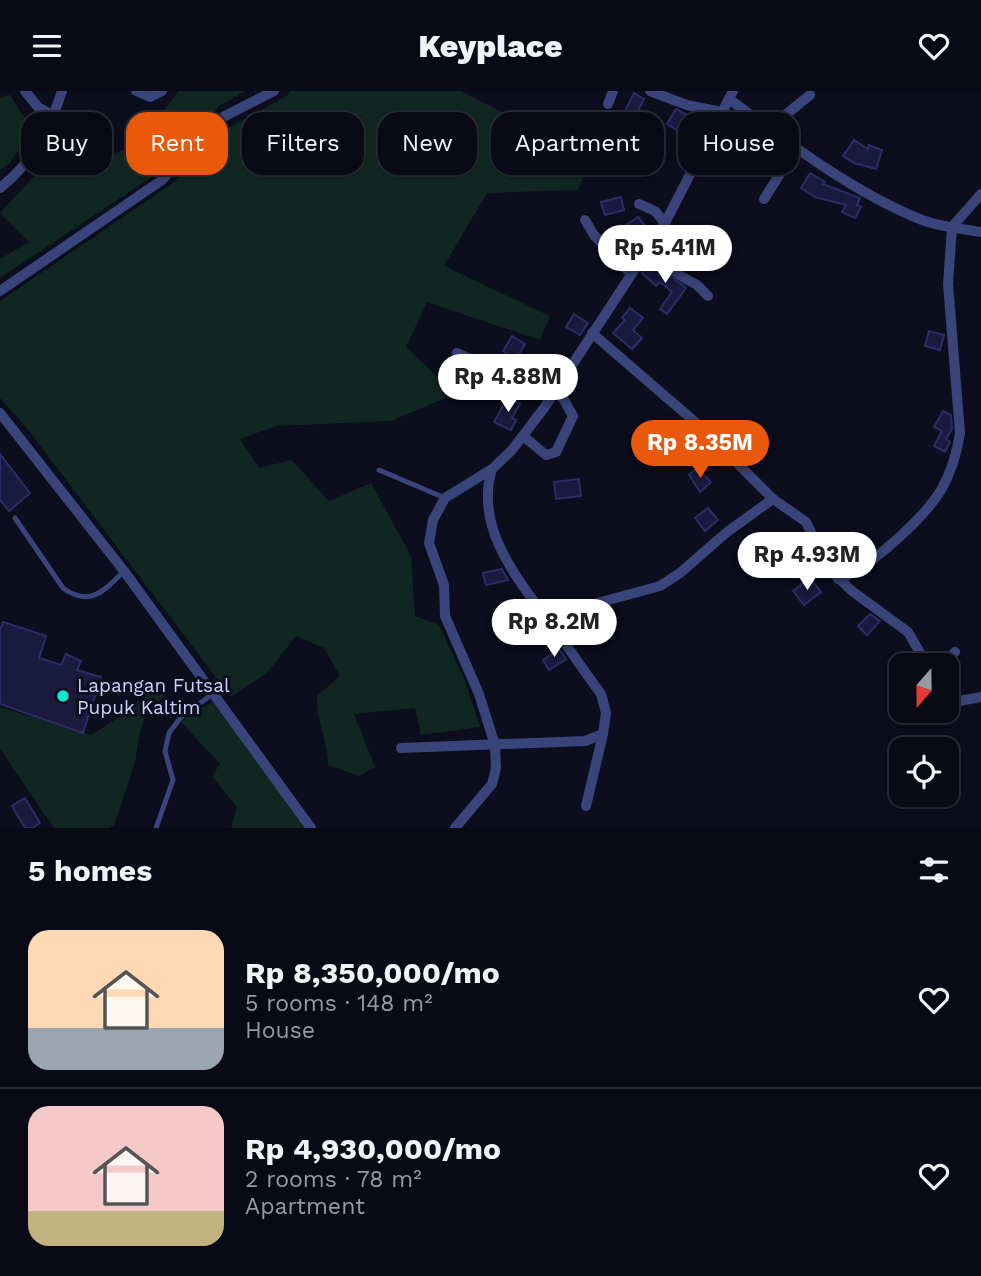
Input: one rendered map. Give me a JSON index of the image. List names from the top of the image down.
{
  "places": ["Lapangan Futsal Pupuk Kaltim"],
  "north": "bottom",
  "page": {
    "header": "Keyplace",
    "chip": [
      "Buy",
      "Rent",
      "Filters",
      "New",
      "Apartment",
      "House"
    ],
    "price": [
      "Rp 5.41M",
      "Rp 4.88M",
      "Rp 8.35M",
      "Rp 4.93M",
      "Rp 8.2M"
    ],
    "heading": "5 homes",
    "list": [
      {
        "name": "Rp 8,350,000/mo",
        "note": "5 rooms · 148 m² · House"
      },
      {
        "name": "Rp 4,930,000/mo",
        "note": "2 rooms · 78 m² · Apartment"
      }
    ]
  }
}
